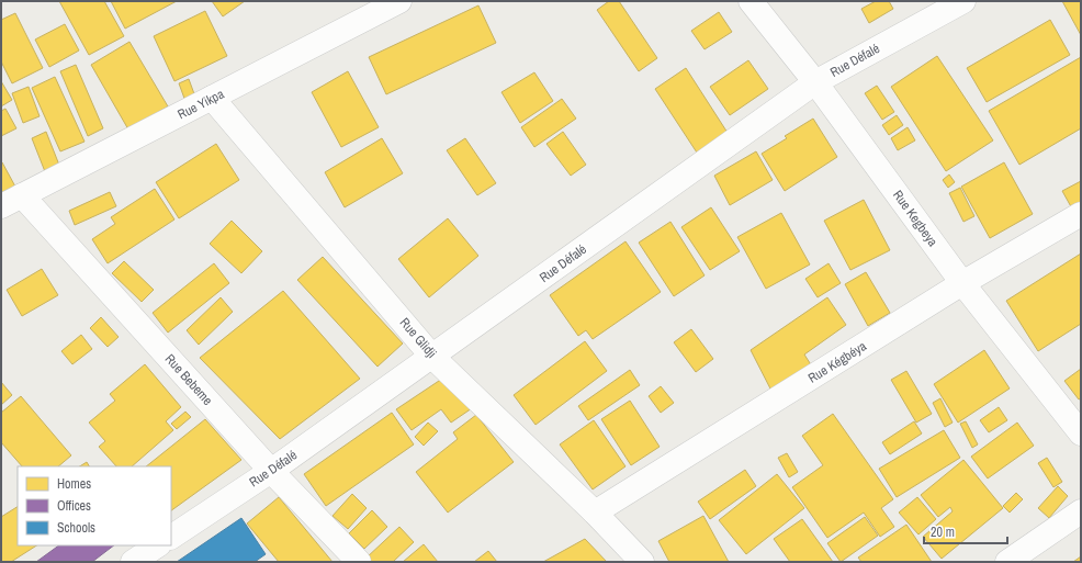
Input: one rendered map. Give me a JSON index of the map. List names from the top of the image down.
{
  "streets": {
    "street": [
      "Rue Défalé",
      "Rue Yikpa",
      "Rue Kegbeya",
      "Rue Glidji",
      "Rue Kégbéya",
      "Rue Bebeme"
    ]
  },
  "crossings": [
    ["Rue Défalé", "Rue Kegbeya"],
    ["Rue Défalé", "Rue Glidji"],
    ["Rue Défalé", "Rue Bebeme"],
    ["Rue Yikpa", "Rue Glidji"],
    ["Rue Yikpa", "Rue Bebeme"],
    ["Rue Kegbeya", "Rue Kégbéya"],
    ["Rue Glidji", "Rue Kégbéya"]
  ],
  "legend": ["Homes", "Offices", "Schools"],
  "scale_bar": "20 m"
}
